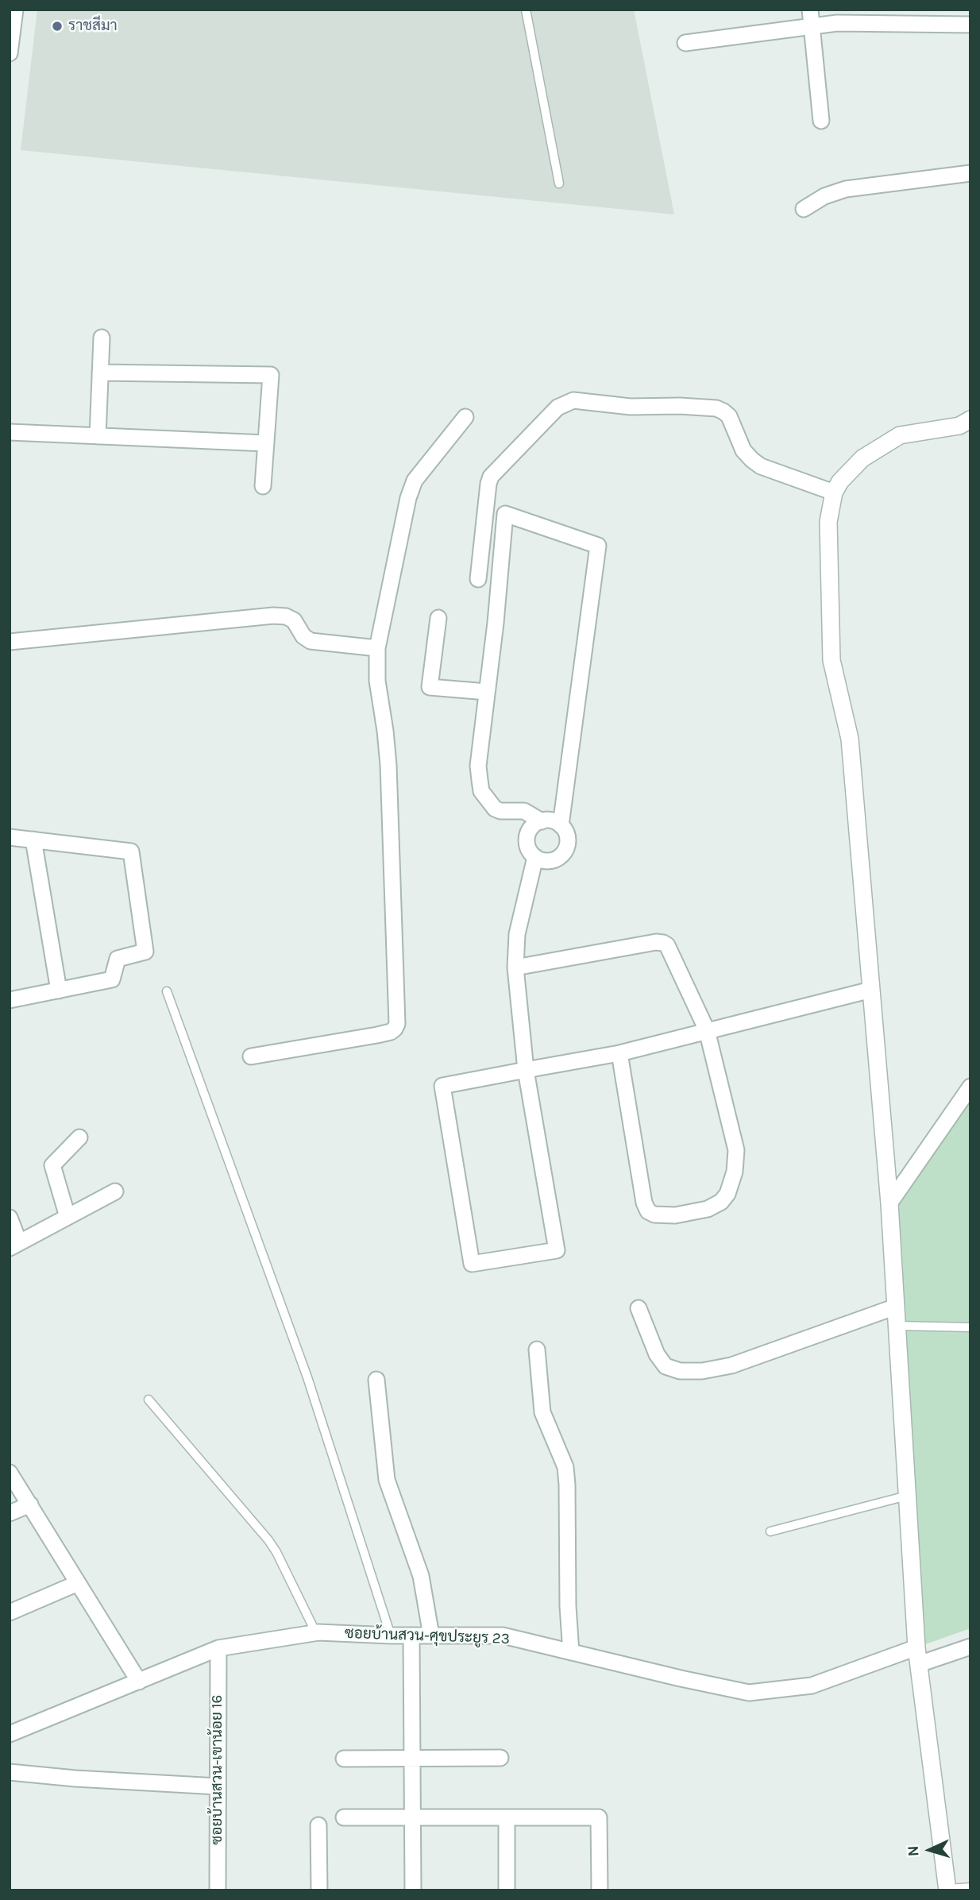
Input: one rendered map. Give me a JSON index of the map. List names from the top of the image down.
{
  "streets": {
    "street": ["ซอยบ้านสวน-ศุขประยูร 23", "ซอยบ้านสวน-เขาน้อย 16"]
  },
  "crossings": [
    ["ซอยบ้านสวน-ศุขประยูร 23", "ซอยบ้านสวน-เขาน้อย 16"]
  ],
  "places": ["ราชสีมา"],
  "north": "left"
}
